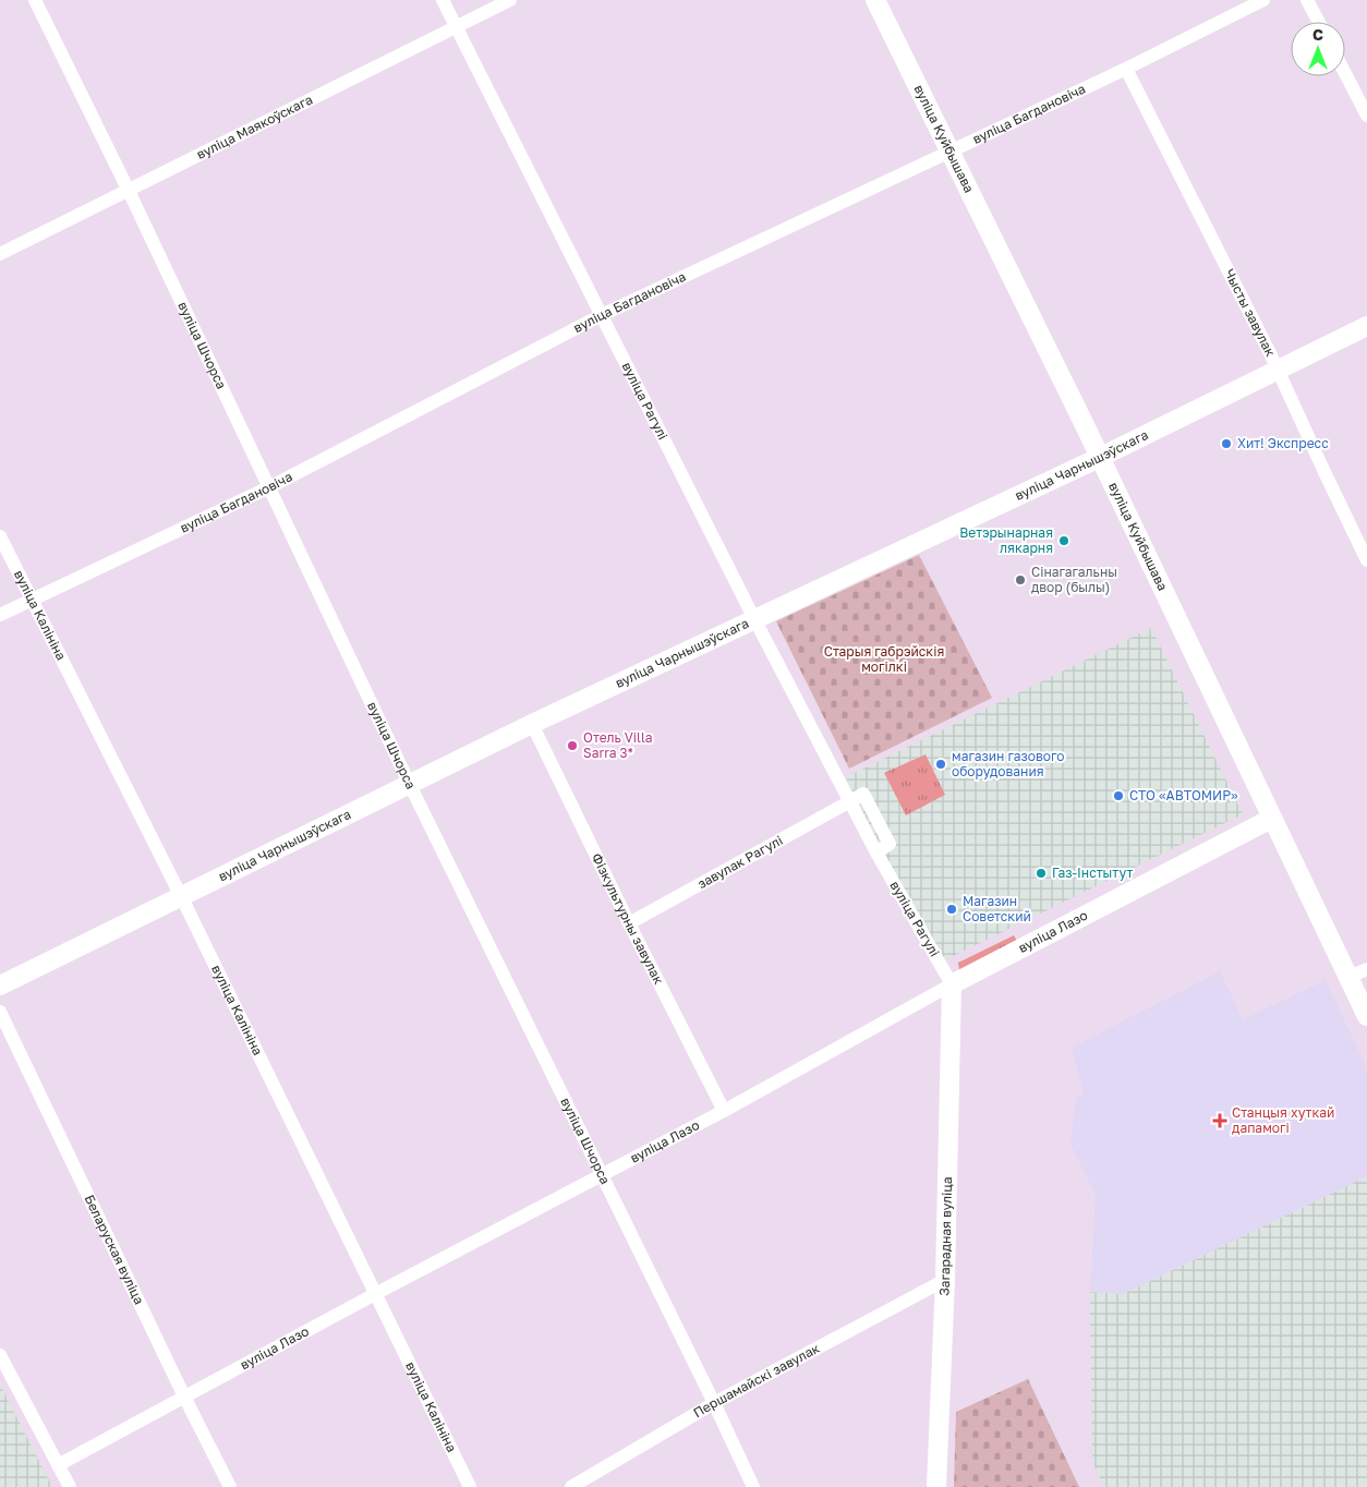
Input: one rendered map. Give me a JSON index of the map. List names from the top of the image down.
{
  "streets": {
    "street": [
      "вуліца Багдановіча",
      "вуліца Маякоўскага",
      "вуліца Куйбышава",
      "Чысты завулак",
      "вуліца Шчорса",
      "вуліца Рагулі",
      "вуліца Чарнышэўскага",
      "вуліца Калініна",
      "завулак Рагулі",
      "Фізкультурны завулак",
      "вуліца Лазо",
      "Загарадная вуліца",
      "Беларуская вуліца",
      "Першамайскі завулак"
    ]
  },
  "crossings": [
    ["вуліца Багдановіча", "вуліца Куйбышава"],
    ["вуліца Багдановіча", "Чысты завулак"],
    ["вуліца Багдановіча", "вуліца Шчорса"],
    ["вуліца Багдановіча", "вуліца Рагулі"],
    ["вуліца Багдановіча", "вуліца Калініна"],
    ["вуліца Маякоўскага", "вуліца Шчорса"],
    ["вуліца Маякоўскага", "вуліца Рагулі"],
    ["вуліца Куйбышава", "вуліца Чарнышэўскага"],
    ["вуліца Куйбышава", "вуліца Лазо"],
    ["Чысты завулак", "вуліца Чарнышэўскага"],
    ["вуліца Шчорса", "вуліца Чарнышэўскага"],
    ["вуліца Шчорса", "вуліца Лазо"],
    ["вуліца Шчорса", "Першамайскі завулак"],
    ["вуліца Рагулі", "вуліца Чарнышэўскага"],
    ["вуліца Рагулі", "завулак Рагулі"],
    ["вуліца Рагулі", "вуліца Лазо"],
    ["вуліца Рагулі", "Загарадная вуліца"],
    ["вуліца Чарнышэўскага", "вуліца Калініна"],
    ["вуліца Чарнышэўскага", "Фізкультурны завулак"],
    ["вуліца Калініна", "вуліца Лазо"],
    ["завулак Рагулі", "Фізкультурны завулак"],
    ["Фізкультурны завулак", "вуліца Лазо"],
    ["вуліца Лазо", "Загарадная вуліца"],
    ["вуліца Лазо", "Беларуская вуліца"],
    ["Загарадная вуліца", "Першамайскі завулак"]
  ],
  "parks": ["Старыя габрэйскія могілкі"],
  "places": {
    "other": [
      "Хит! Экспресс",
      "Ветэрынарная лякарня",
      "Сінагагальны двор (былы)",
      "Отель Villa Sarra 3*",
      "магазин газового оборудования",
      "СТО «АВТОМИР»",
      "Газ-Інстытут",
      "Магазин Советский"
    ],
    "health": ["Станцыя хуткай дапамогі"]
  },
  "north": "top"
}
